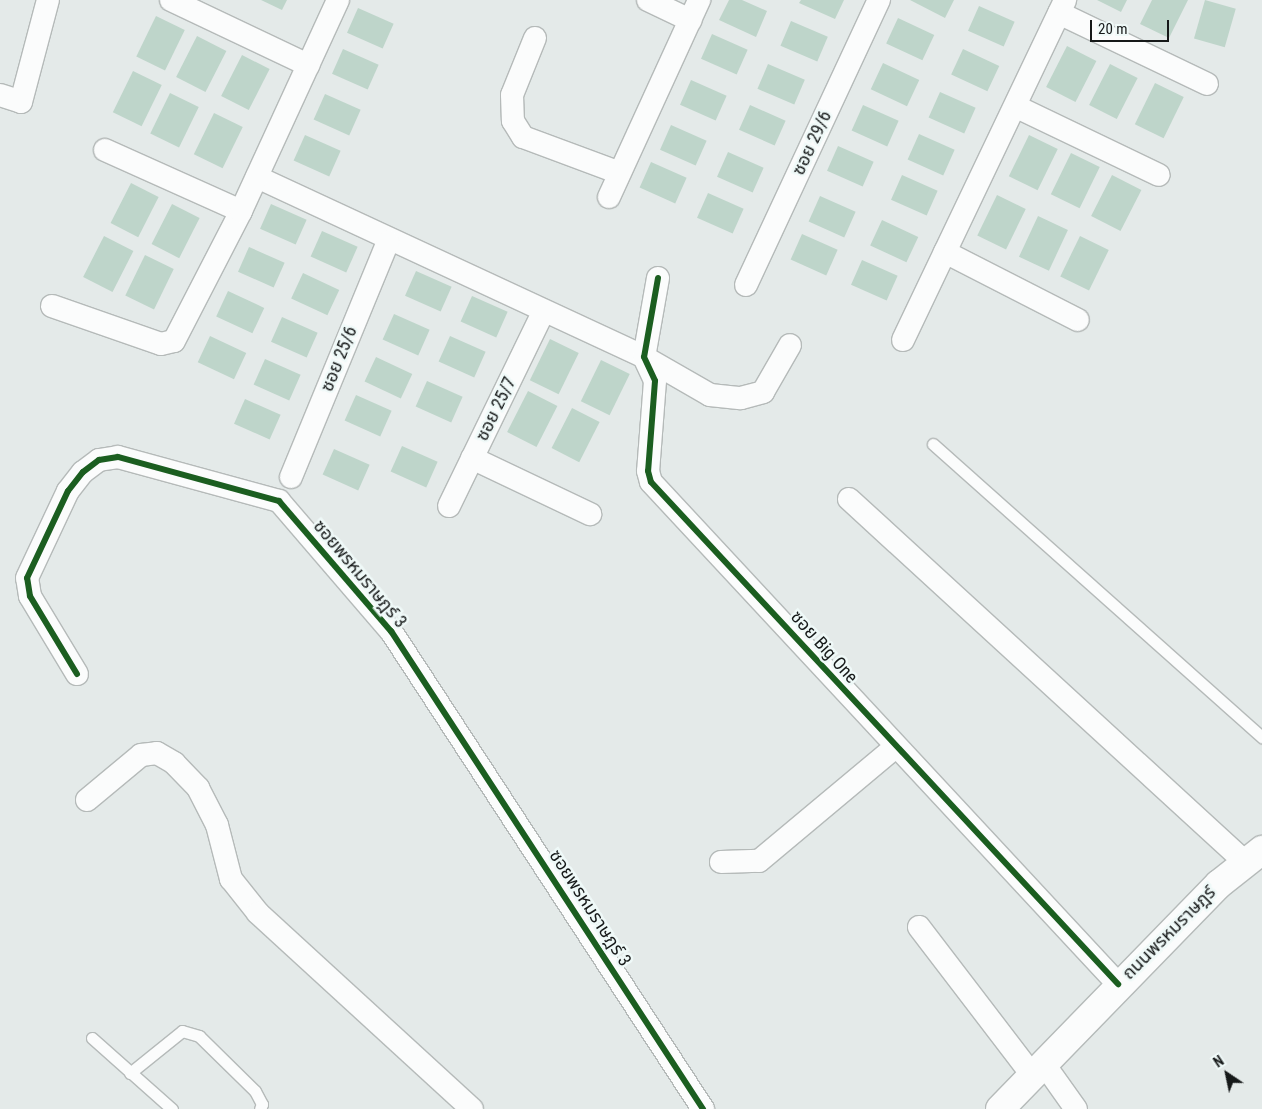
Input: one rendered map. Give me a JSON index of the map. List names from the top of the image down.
{
  "streets": {
    "street": [
      "ซอย 29/6",
      "ซอย 25/6",
      "ซอย 25/7",
      "ซอยพรหมราษฎร์ 3",
      "ซอย Big One",
      "ถนนพรหมราษฎร์"
    ]
  },
  "crossings": [
    ["ซอย Big One", "ถนนพรหมราษฎร์"]
  ],
  "scale_bar": "20 m",
  "north": "top left"
}
